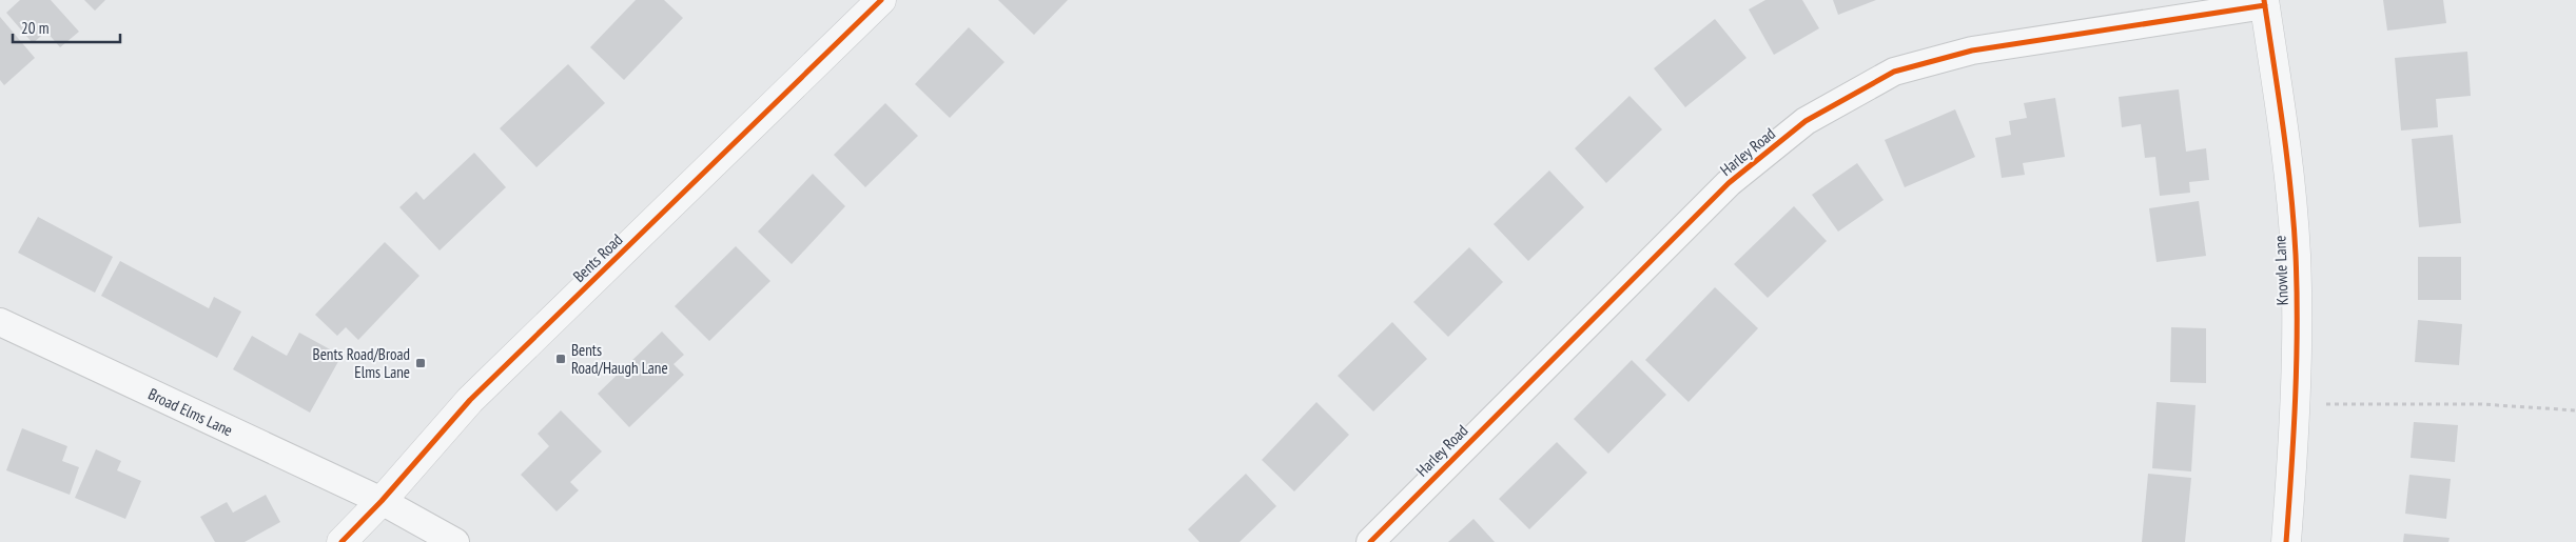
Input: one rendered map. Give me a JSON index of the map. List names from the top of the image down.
{
  "streets": {
    "street": [
      "Harley Road",
      "Bents Road",
      "Knowle Lane",
      "Broad Elms Lane"
    ]
  },
  "crossings": [
    ["Harley Road", "Knowle Lane"],
    ["Bents Road", "Broad Elms Lane"]
  ],
  "places": {
    "transit": ["Bents Road/Haugh Lane", "Bents Road/Broad Elms Lane"]
  },
  "scale_bar": "20 m"
}
